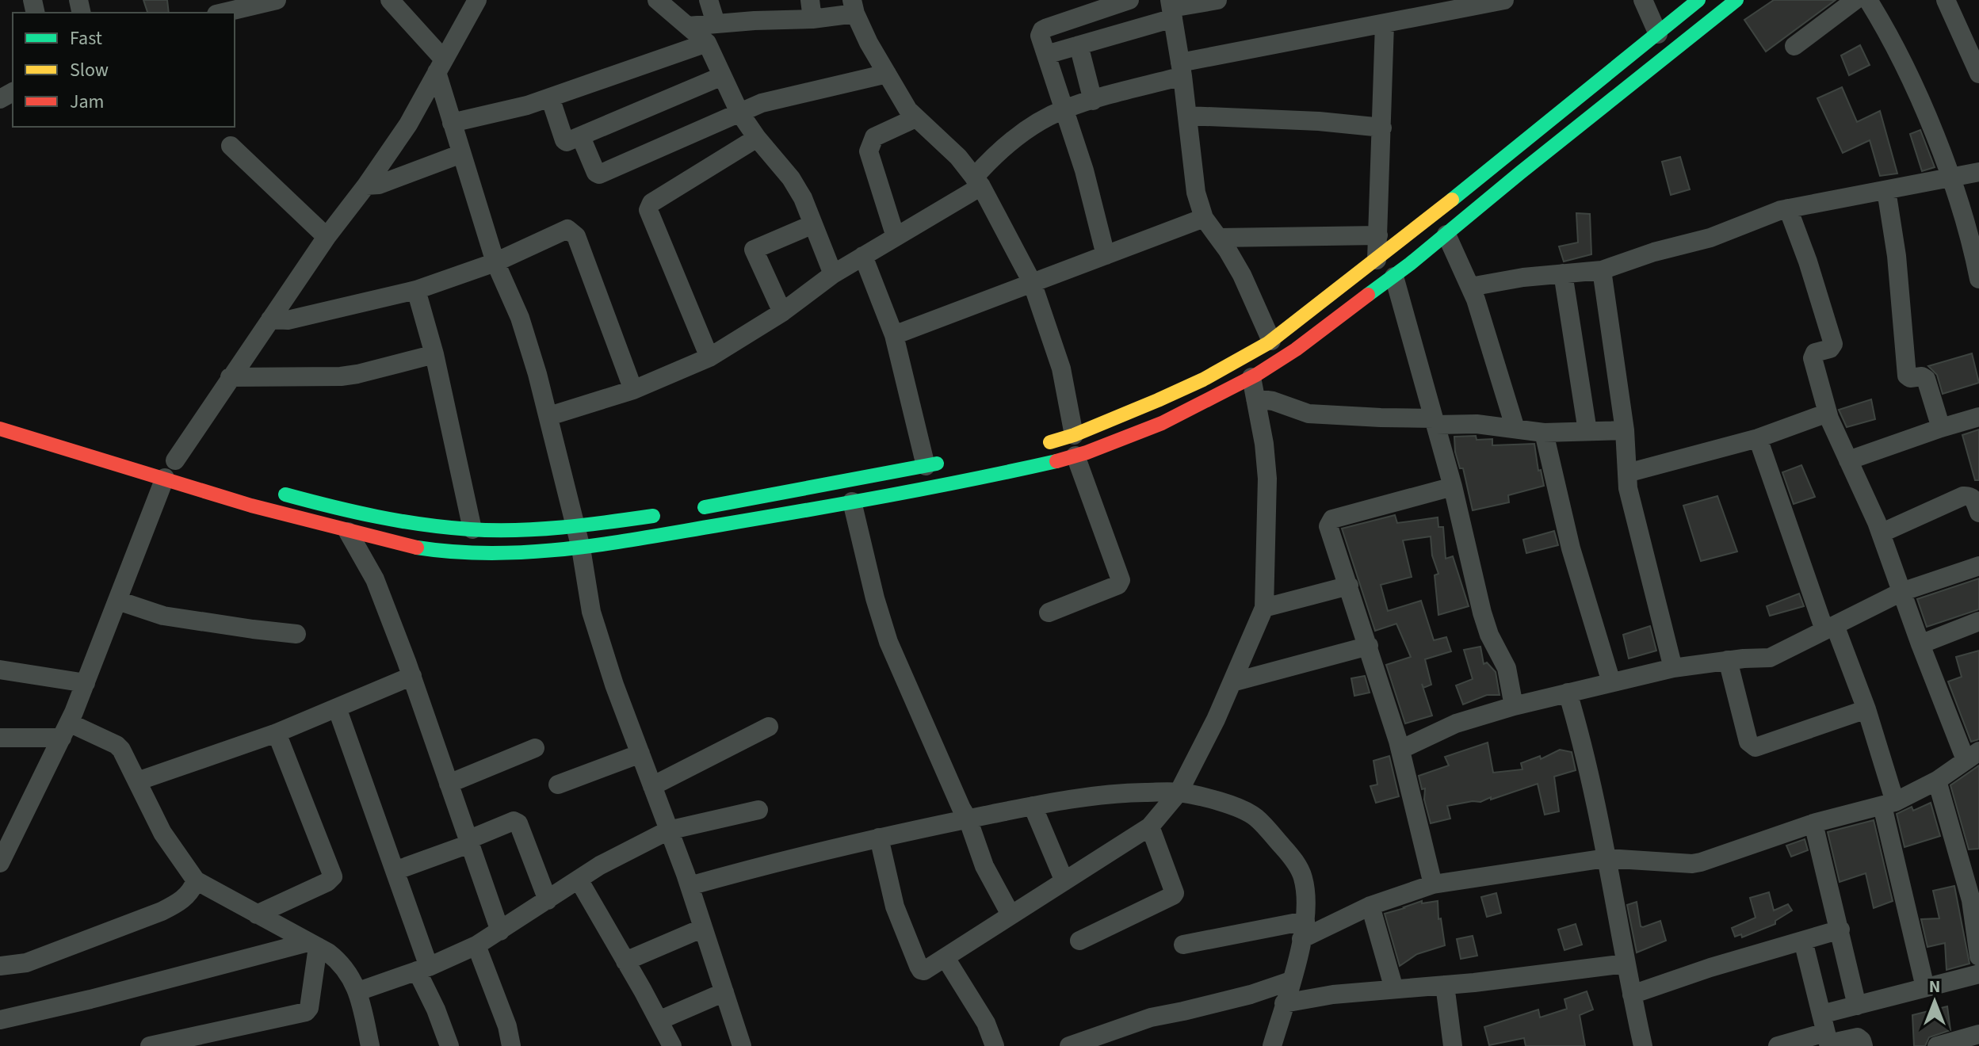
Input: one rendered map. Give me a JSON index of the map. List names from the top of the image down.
{
  "legend": ["Fast", "Slow", "Jam"],
  "north": "top"
}
